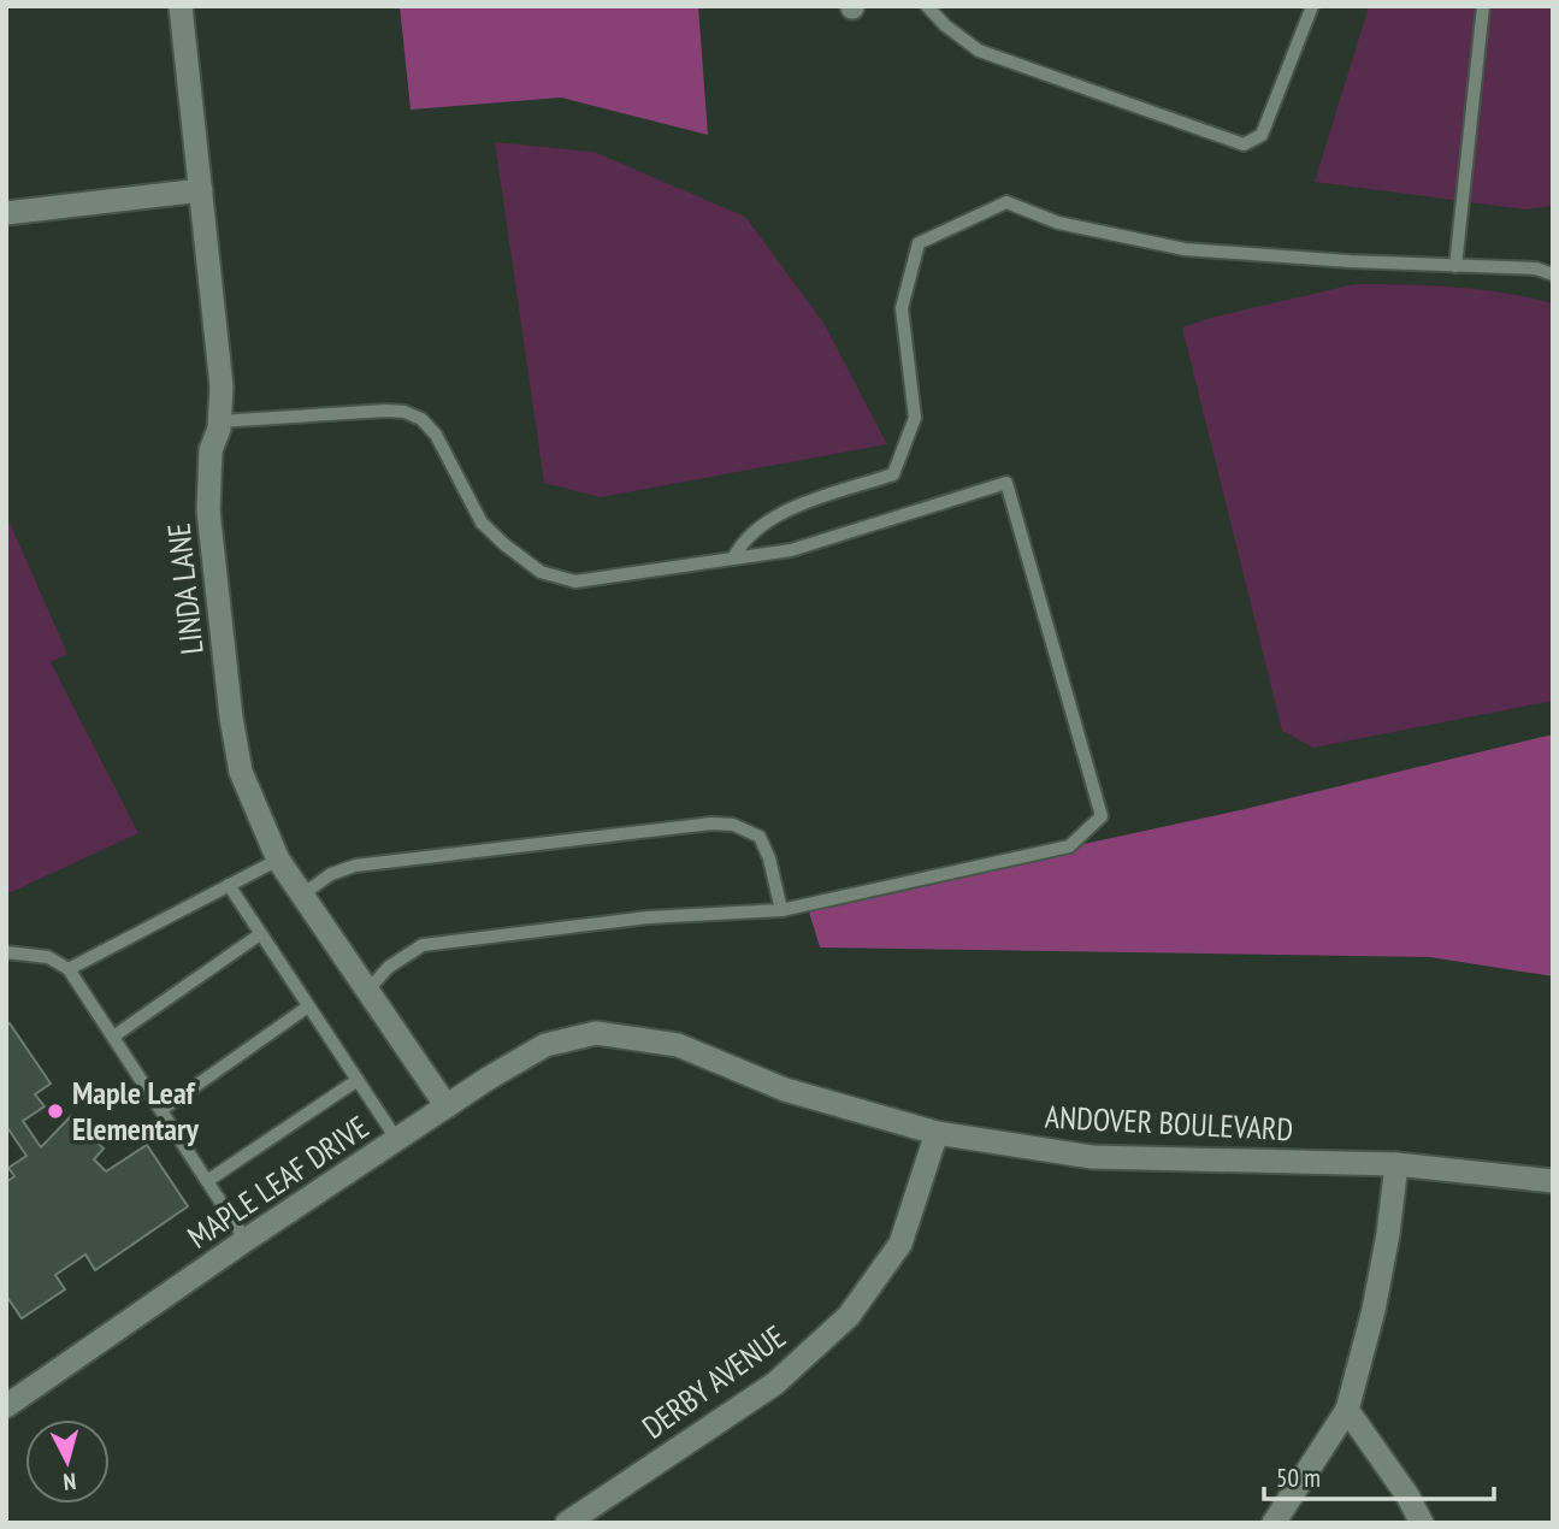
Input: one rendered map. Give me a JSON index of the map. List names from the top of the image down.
{
  "streets": {
    "street": [
      "LINDA LANE",
      "ANDOVER BOULEVARD",
      "MAPLE LEAF DRIVE",
      "DERBY AVENUE"
    ]
  },
  "crossings": [
    ["LINDA LANE", "MAPLE LEAF DRIVE"],
    ["ANDOVER BOULEVARD", "MAPLE LEAF DRIVE"],
    ["ANDOVER BOULEVARD", "DERBY AVENUE"]
  ],
  "places": ["Maple Leaf Elementary"],
  "scale_bar": "50 m",
  "north": "bottom"
}
